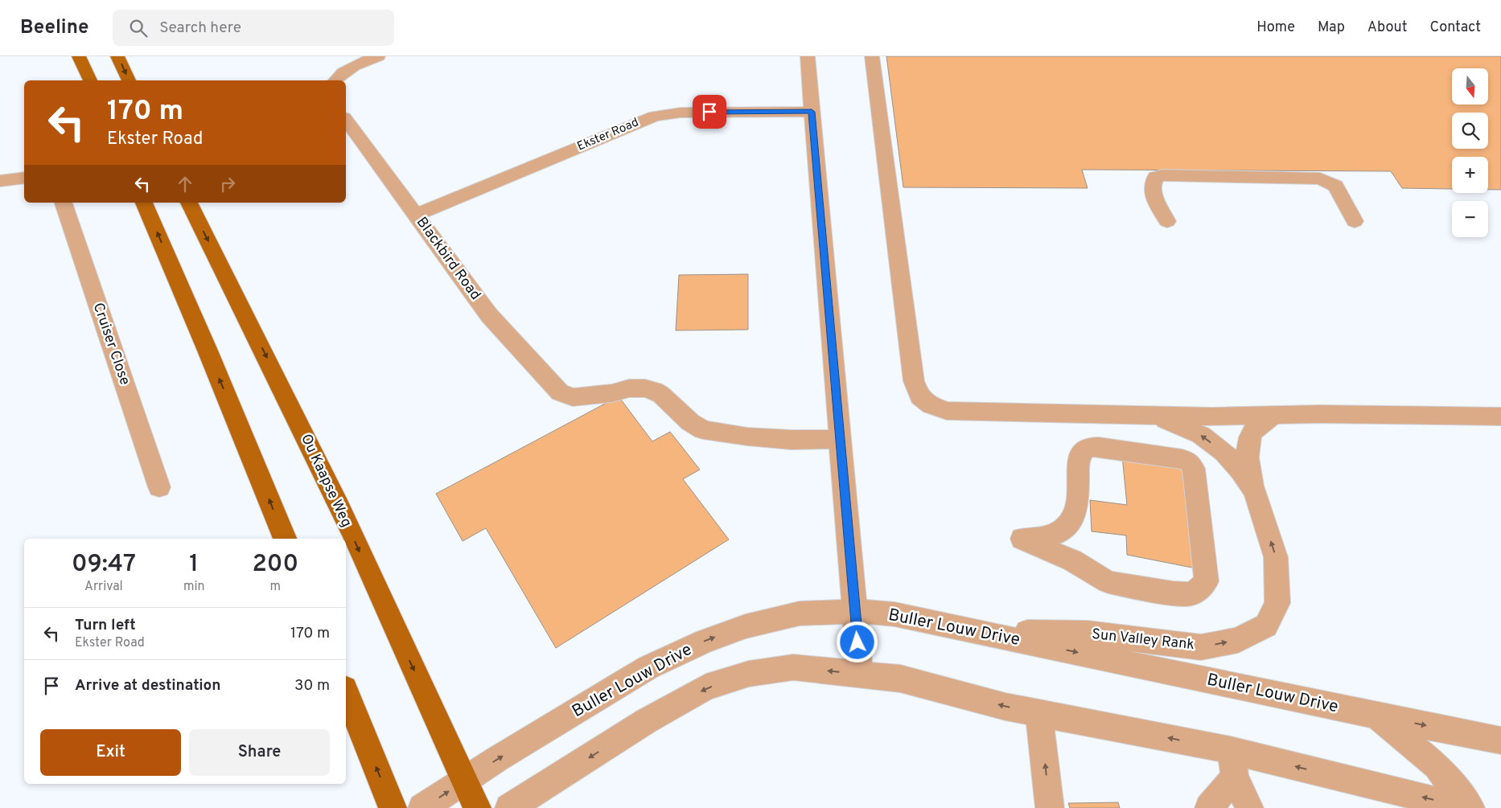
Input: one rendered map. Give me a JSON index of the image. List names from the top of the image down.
{
  "streets": {
    "main road": ["Ou Kaapse Weg"],
    "street": [
      "Ekster Road",
      "Blackbird Road",
      "Cruiser Close",
      "Buller Louw Drive",
      "Sun Valley Rank"
    ]
  },
  "crossings": [
    ["Ekster Road", "Blackbird Road"],
    ["Ou Kaapse Weg", "Buller Louw Drive"],
    ["Buller Louw Drive", "Sun Valley Rank"]
  ],
  "north": "bottom",
  "page": {
    "header": "Beeline",
    "search": "Search here",
    "nav": [
      "Home",
      "Map",
      "About",
      "Contact"
    ],
    "map_buttons": ["+", "−"],
    "turn": ["170 m", "Ekster Road"],
    "eta": [
      "09:47",
      "Arrival",
      "1",
      "min",
      "200",
      "m"
    ],
    "list": [
      {
        "name": "Turn left",
        "note": "Ekster Road",
        "value": "170 m"
      },
      {
        "name": "Arrive at destination",
        "value": "30 m"
      }
    ],
    "buttons": ["Exit", "Share"]
  }
}
